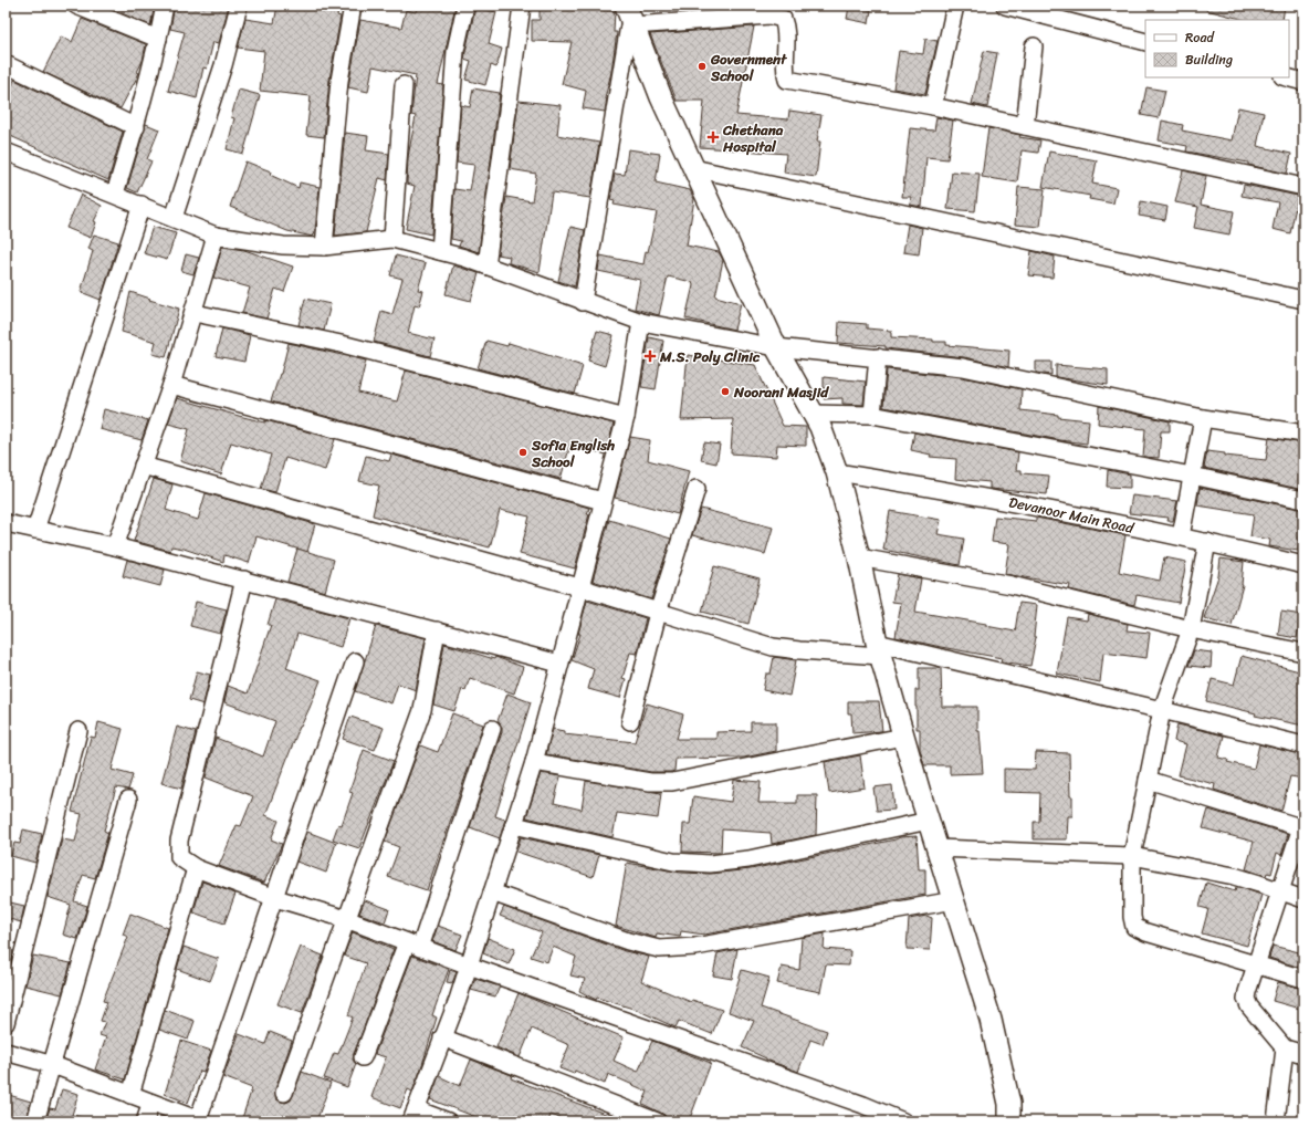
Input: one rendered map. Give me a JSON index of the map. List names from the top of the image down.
{
  "streets": {
    "street": ["Devanoor Main Road"]
  },
  "places": {
    "other": ["Government School", "Noorani Masjid", "Sofia English School"],
    "health": ["Chethana Hospital", "M.S. Poly Clinic"]
  },
  "legend": ["Road", "Building"]
}
